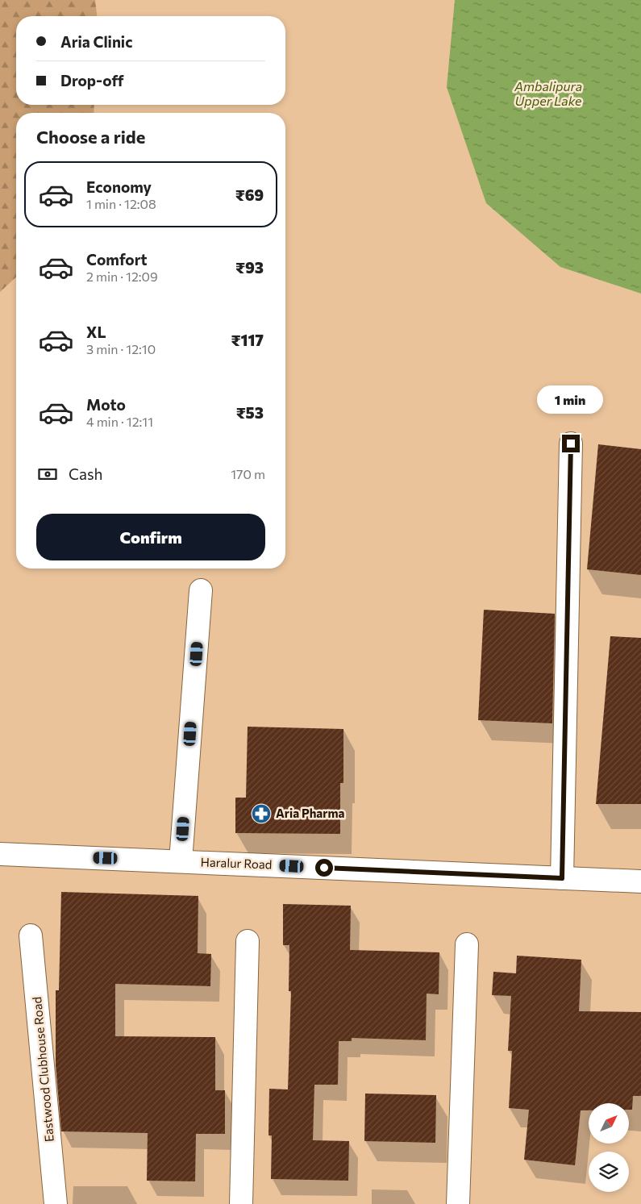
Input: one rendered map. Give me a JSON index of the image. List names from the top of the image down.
{
  "streets": {
    "street": ["Haralur Road", "Eastwood Clubhouse Road"]
  },
  "water": ["Ambalipura Upper Lake"],
  "places": {
    "pharmacy": ["Aria Pharma"]
  },
  "north": "top right",
  "page": {
    "banner": ["Aria Clinic", "Drop-off"],
    "heading": "Choose a ride",
    "list": [
      {
        "name": "Economy",
        "note": "1 min · 12:08",
        "value": "₹69"
      },
      {
        "name": "Comfort",
        "note": "2 min · 12:09",
        "value": "₹93"
      },
      {
        "name": "XL",
        "note": "3 min · 12:10",
        "value": "₹117"
      },
      {
        "name": "Moto",
        "note": "4 min · 12:11",
        "value": "₹53"
      }
    ],
    "bubble": "1 min",
    "pay": ["Cash", "170 m"],
    "buttons": "Confirm"
  }
}
